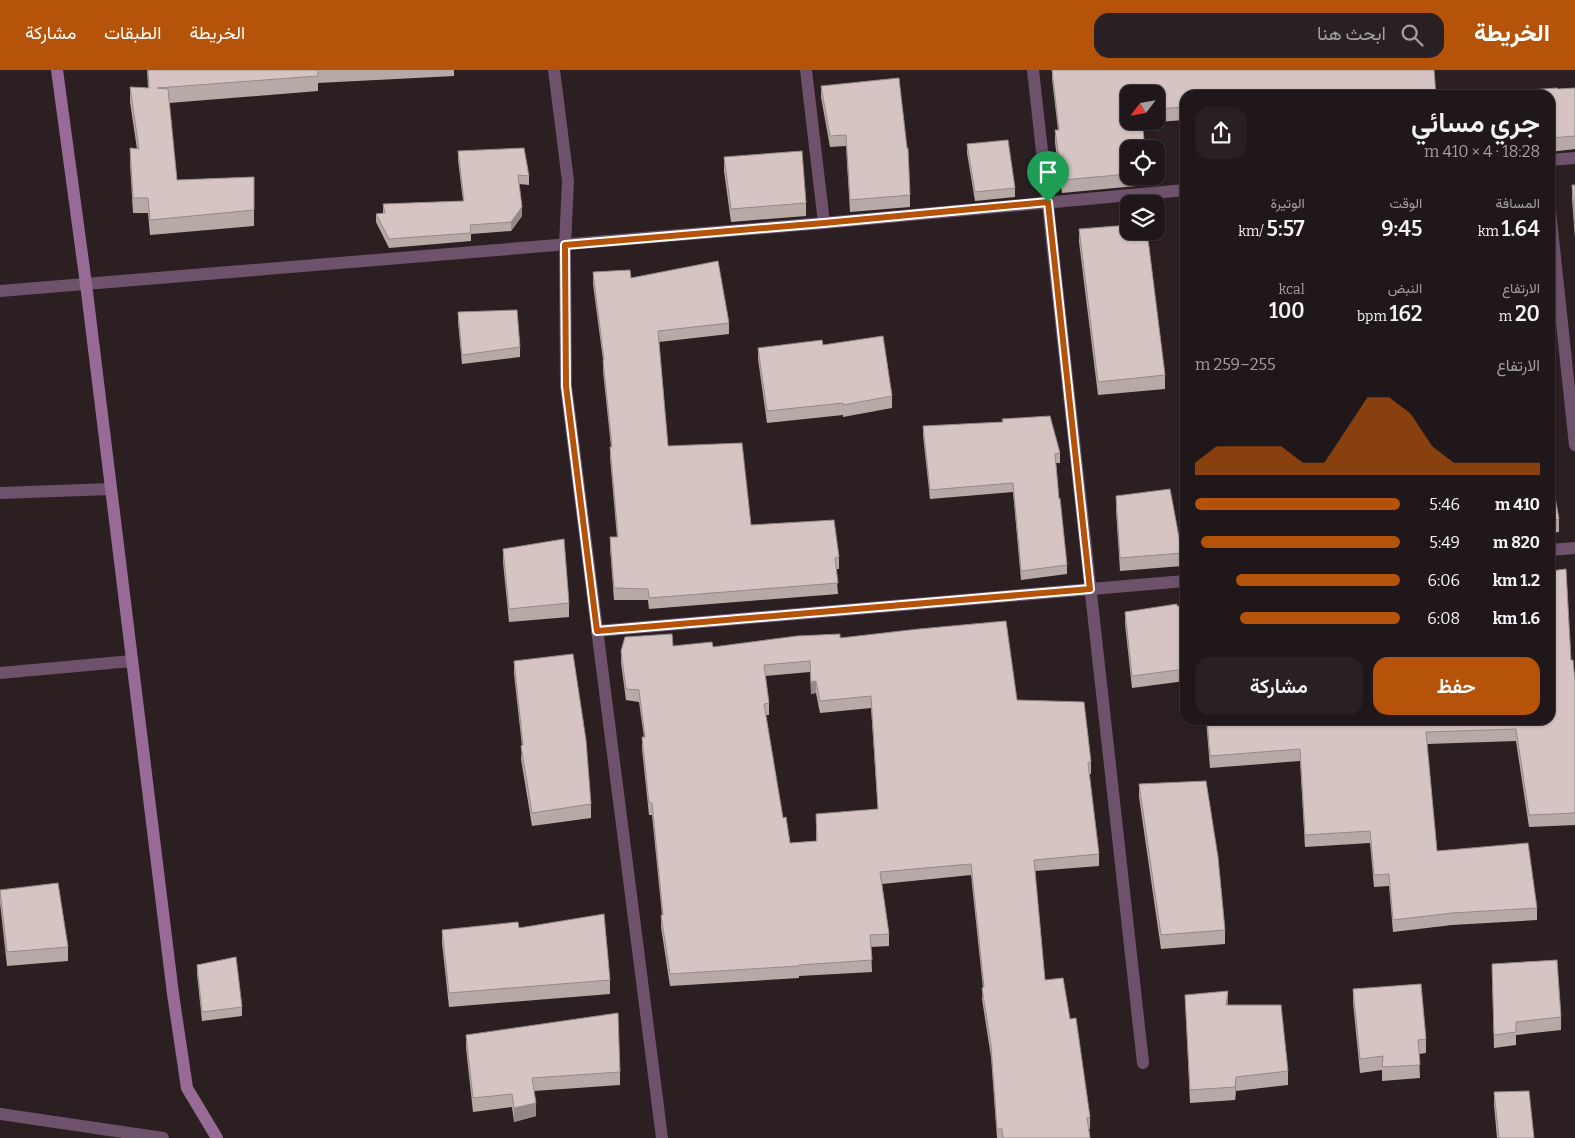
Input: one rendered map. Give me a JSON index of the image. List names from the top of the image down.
{
  "north": "bottom left",
  "page": {
    "header": "الخريطة",
    "search": "ابحث هنا",
    "nav": ["الخريطة", "الطبقات", "مشاركة"],
    "heading": ["جري مسائي", "18:28 · 4 × 410 m"],
    "stats": [
      ["المسافة", "1.64 km"],
      ["الوقت", "9:45"],
      ["الوتيرة", "5:57 /km"],
      ["الارتفاع", "20 m"],
      ["النبض", "162 bpm"],
      ["kcal", "100"]
    ],
    "chart": ["الارتفاع", "255–259 m"],
    "list": [
      {
        "name": "410 m",
        "note": "5:46"
      },
      {
        "name": "820 m",
        "note": "5:49"
      },
      {
        "name": "1.2 km",
        "note": "6:06"
      },
      {
        "name": "1.6 km",
        "note": "6:08"
      }
    ],
    "buttons": ["حفظ", "مشاركة"]
  }
}
